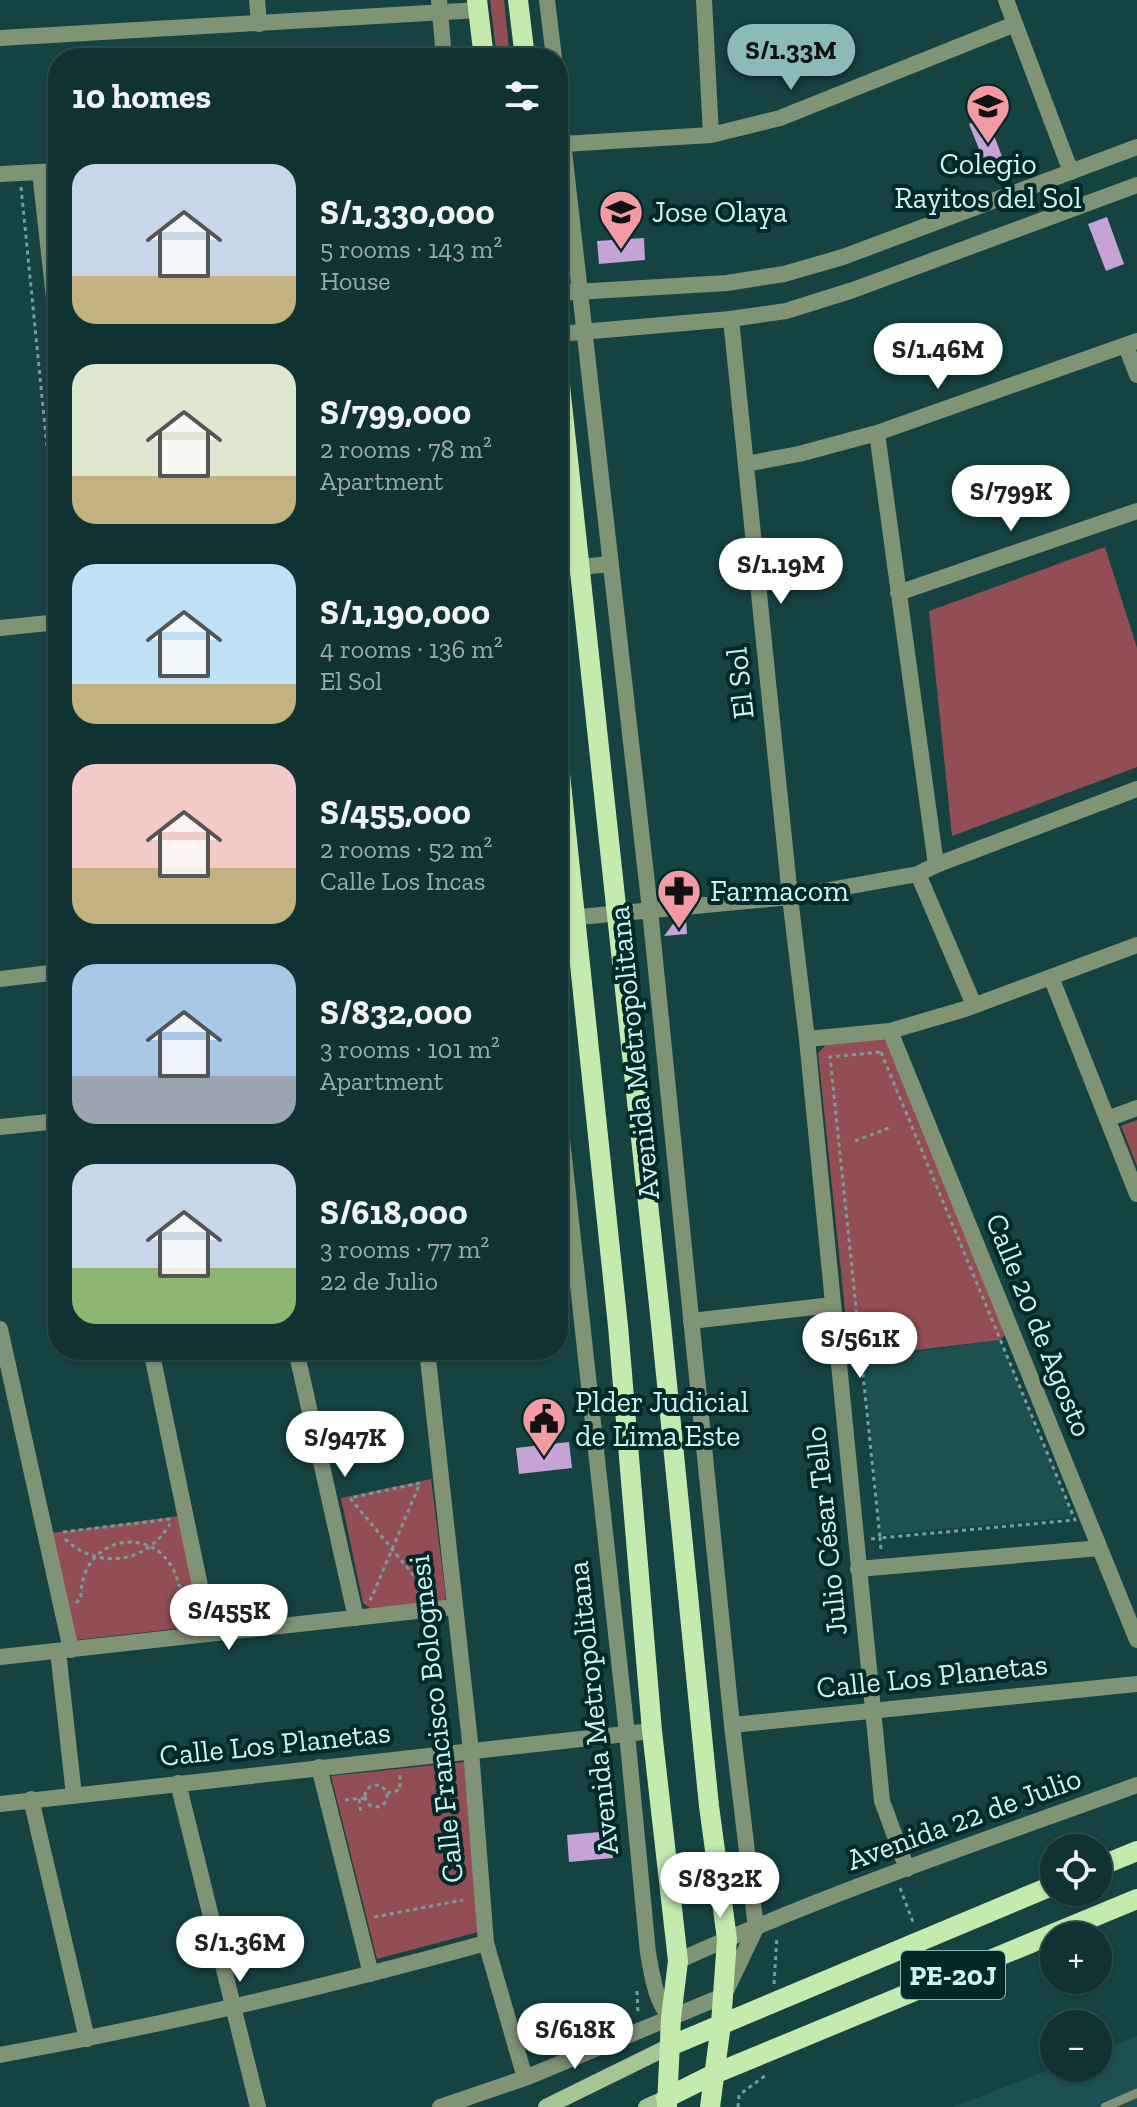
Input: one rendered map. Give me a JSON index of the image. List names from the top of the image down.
{
  "streets": {
    "main road": ["Avenida Metropolitana", "PE-20J"],
    "street": [
      "El Sol",
      "Calle 20 de Agosto",
      "Julio César Tello",
      "Calle Los Planetas",
      "Calle Francisco Bolognesi",
      "Avenida 22 de Julio"
    ]
  },
  "crossings": [
    ["El Sol", "Julio César Tello"],
    ["Avenida Metropolitana", "Calle Los Planetas"],
    ["Avenida Metropolitana", "Avenida 22 de Julio"],
    ["Avenida Metropolitana", "PE-20J"],
    ["Julio César Tello", "Calle Los Planetas"],
    ["Julio César Tello", "Avenida 22 de Julio"],
    ["Calle Los Planetas", "Calle Francisco Bolognesi"]
  ],
  "places": {
    "school or university": ["Colegio Rayitos del Sol", "Jose Olaya"],
    "pharmacy": ["Farmacom"],
    "public building": ["Plder Judicial de Lima Este"]
  },
  "page": {
    "price": [
      "S/1.33M",
      "S/1.46M",
      "S/799K",
      "S/1.19M",
      "S/561K",
      "S/947K",
      "S/455K",
      "S/832K",
      "S/1.36M",
      "S/618K"
    ],
    "heading": "10 homes",
    "list": [
      {
        "name": "S/1,330,000",
        "note": "5 rooms · 143 m² · House"
      },
      {
        "name": "S/799,000",
        "note": "2 rooms · 78 m² · Apartment"
      },
      {
        "name": "S/1,190,000",
        "note": "4 rooms · 136 m² · El Sol"
      },
      {
        "name": "S/455,000",
        "note": "2 rooms · 52 m² · Calle Los Incas"
      },
      {
        "name": "S/832,000",
        "note": "3 rooms · 101 m² · Apartment"
      },
      {
        "name": "S/618,000",
        "note": "3 rooms · 77 m² · 22 de Julio"
      }
    ],
    "map_buttons": ["+", "−"]
  }
}
